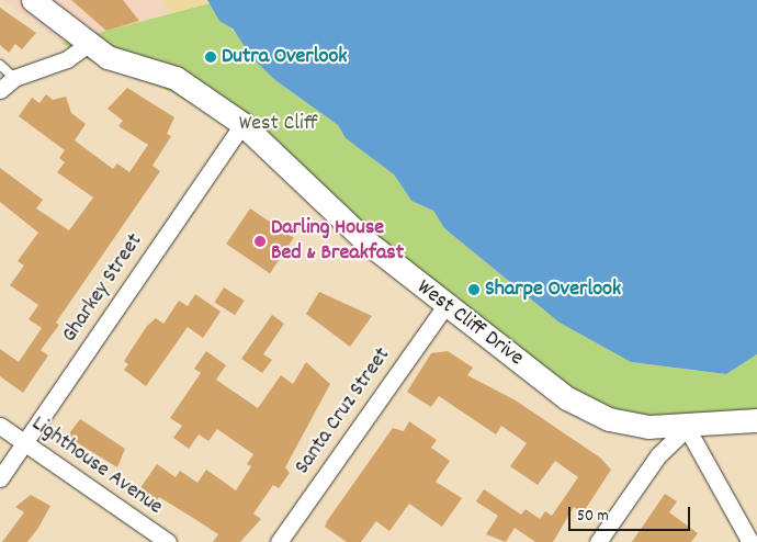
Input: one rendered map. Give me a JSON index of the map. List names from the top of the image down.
{
  "streets": {
    "street": [
      "Gharkey Street",
      "West Cliff Drive",
      "Santa Cruz Street",
      "Lighthouse Avenue"
    ]
  },
  "crossings": [
    ["Gharkey Street", "West Cliff Drive"],
    ["Gharkey Street", "Lighthouse Avenue"],
    ["West Cliff Drive", "Santa Cruz Street"]
  ],
  "parks": ["West Cliff"],
  "places": ["Dutra Overlook", "Darling House Bed & Breakfast", "Sharpe Overlook"],
  "scale_bar": "50 m"
}
